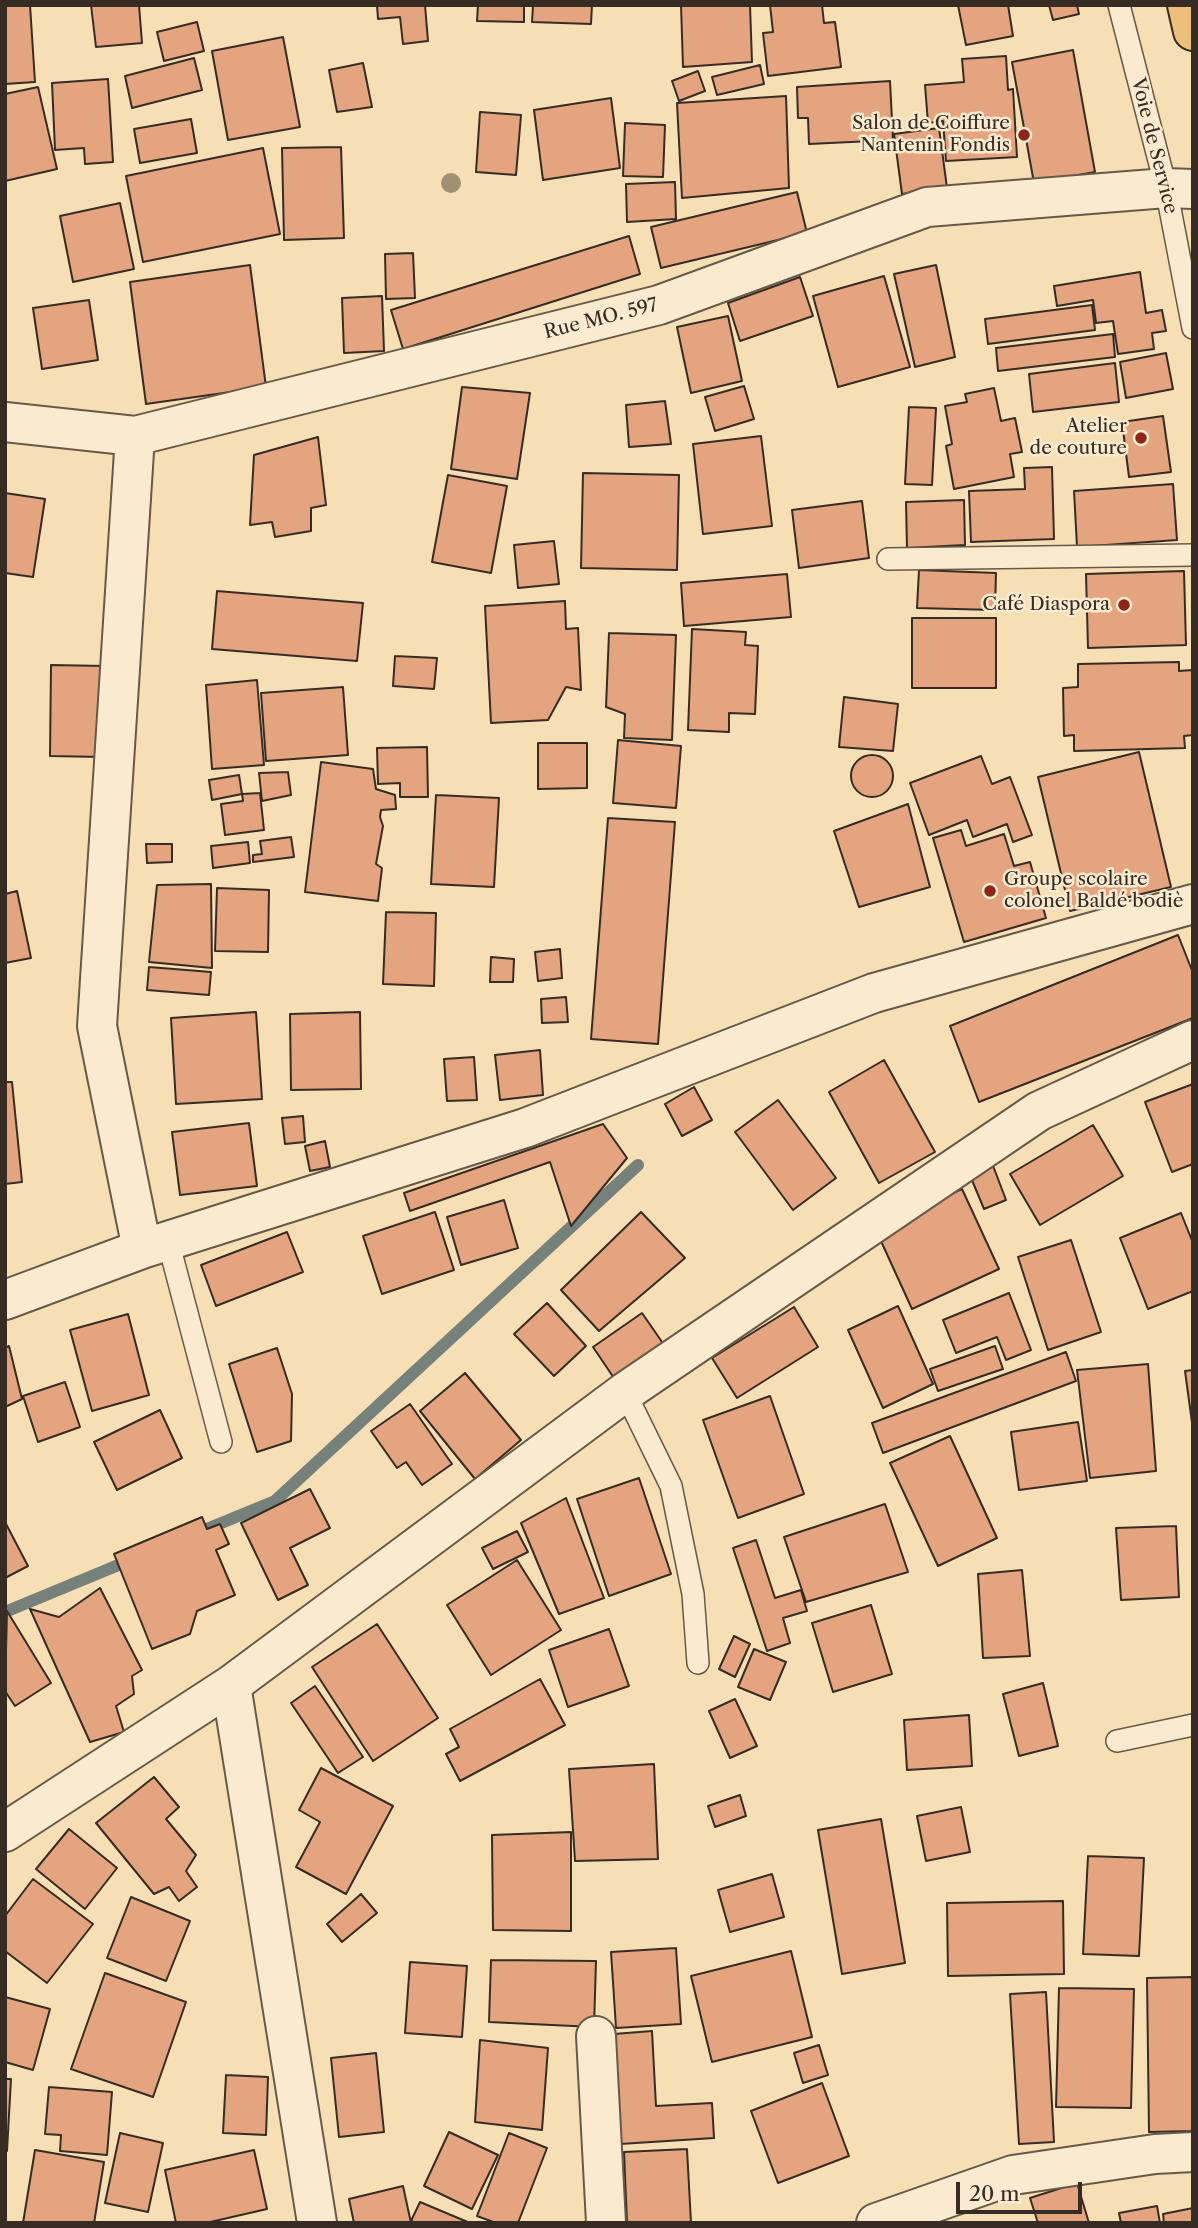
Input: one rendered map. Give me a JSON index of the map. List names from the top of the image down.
{
  "streets": {
    "street": ["Rue MO. 597"],
    "lane": ["Voie de Service"]
  },
  "crossings": [
    ["Voie de Service", "Rue MO. 597"]
  ],
  "places": [
    "Salon de Coiffure Nantenin Fondis",
    "Atelier de couture",
    "Café Diaspora",
    "Groupe scolaire colonel Baldé bodiè"
  ],
  "scale_bar": "20 m"
}
